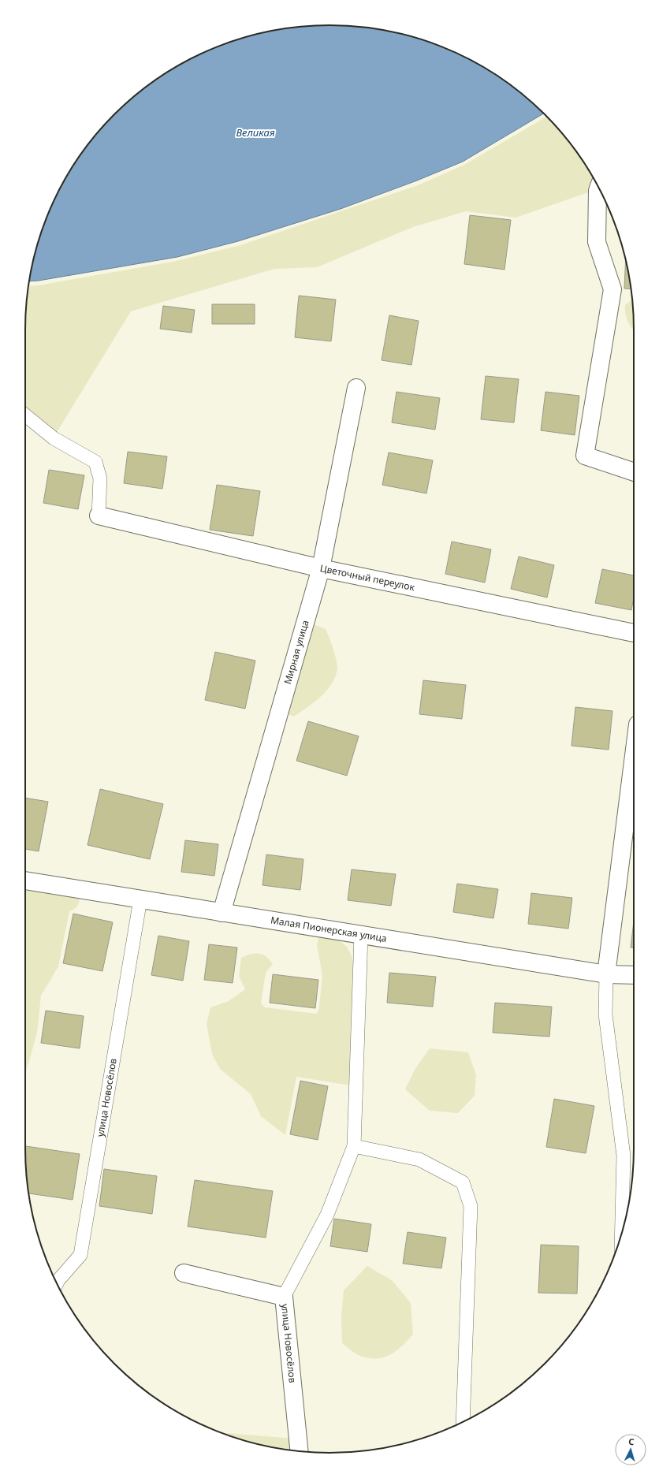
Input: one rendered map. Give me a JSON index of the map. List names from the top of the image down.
{
  "streets": {
    "street": [
      "Цветочный переулок",
      "Мирная улица",
      "Малая Пионерская улица",
      "улица Новосёлов"
    ]
  },
  "crossings": [
    ["Цветочный переулок", "Мирная улица"],
    ["Мирная улица", "Малая Пионерская улица"],
    ["Малая Пионерская улица", "улица Новосёлов"]
  ],
  "water": ["Великая"],
  "north": "top"
}
